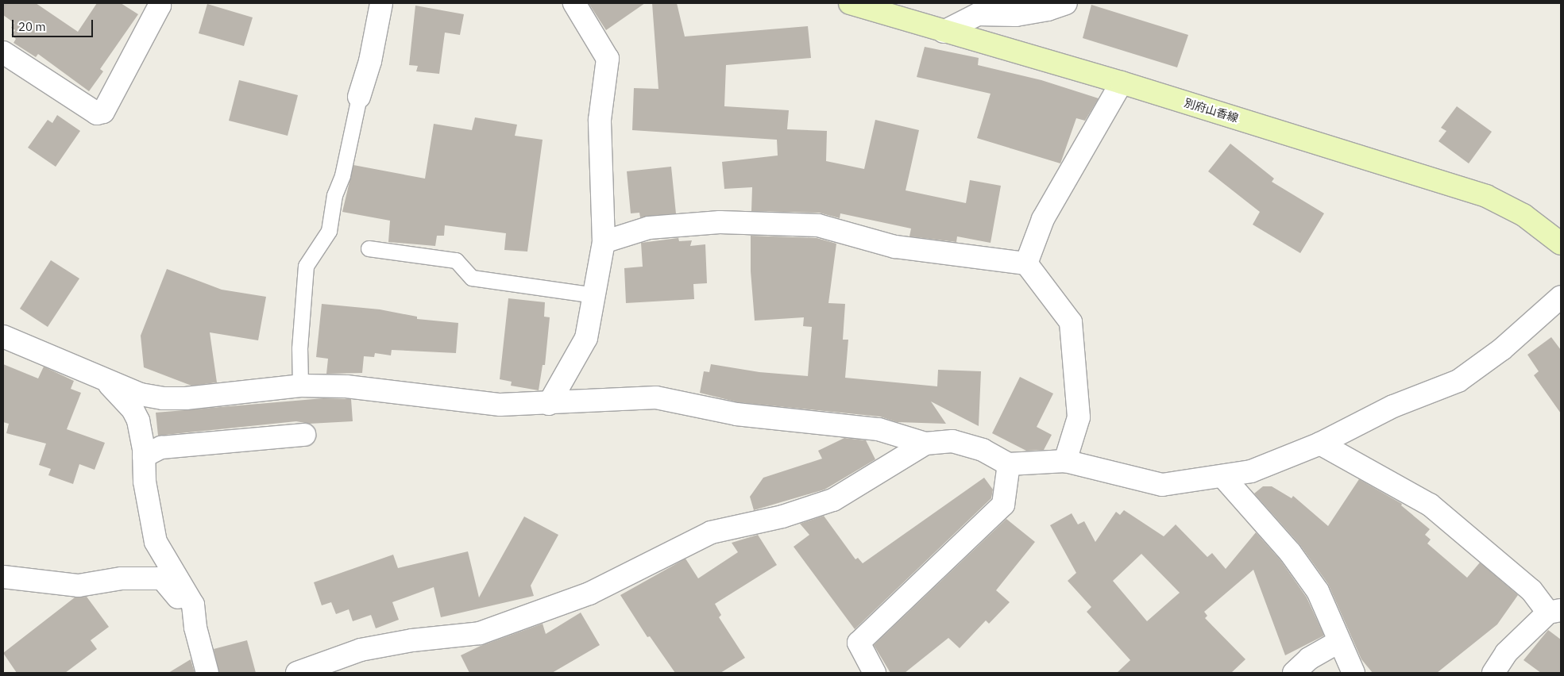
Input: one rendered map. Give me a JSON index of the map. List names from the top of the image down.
{
  "streets": {
    "main road": ["別府山香線"]
  },
  "scale_bar": "20 m"
}
